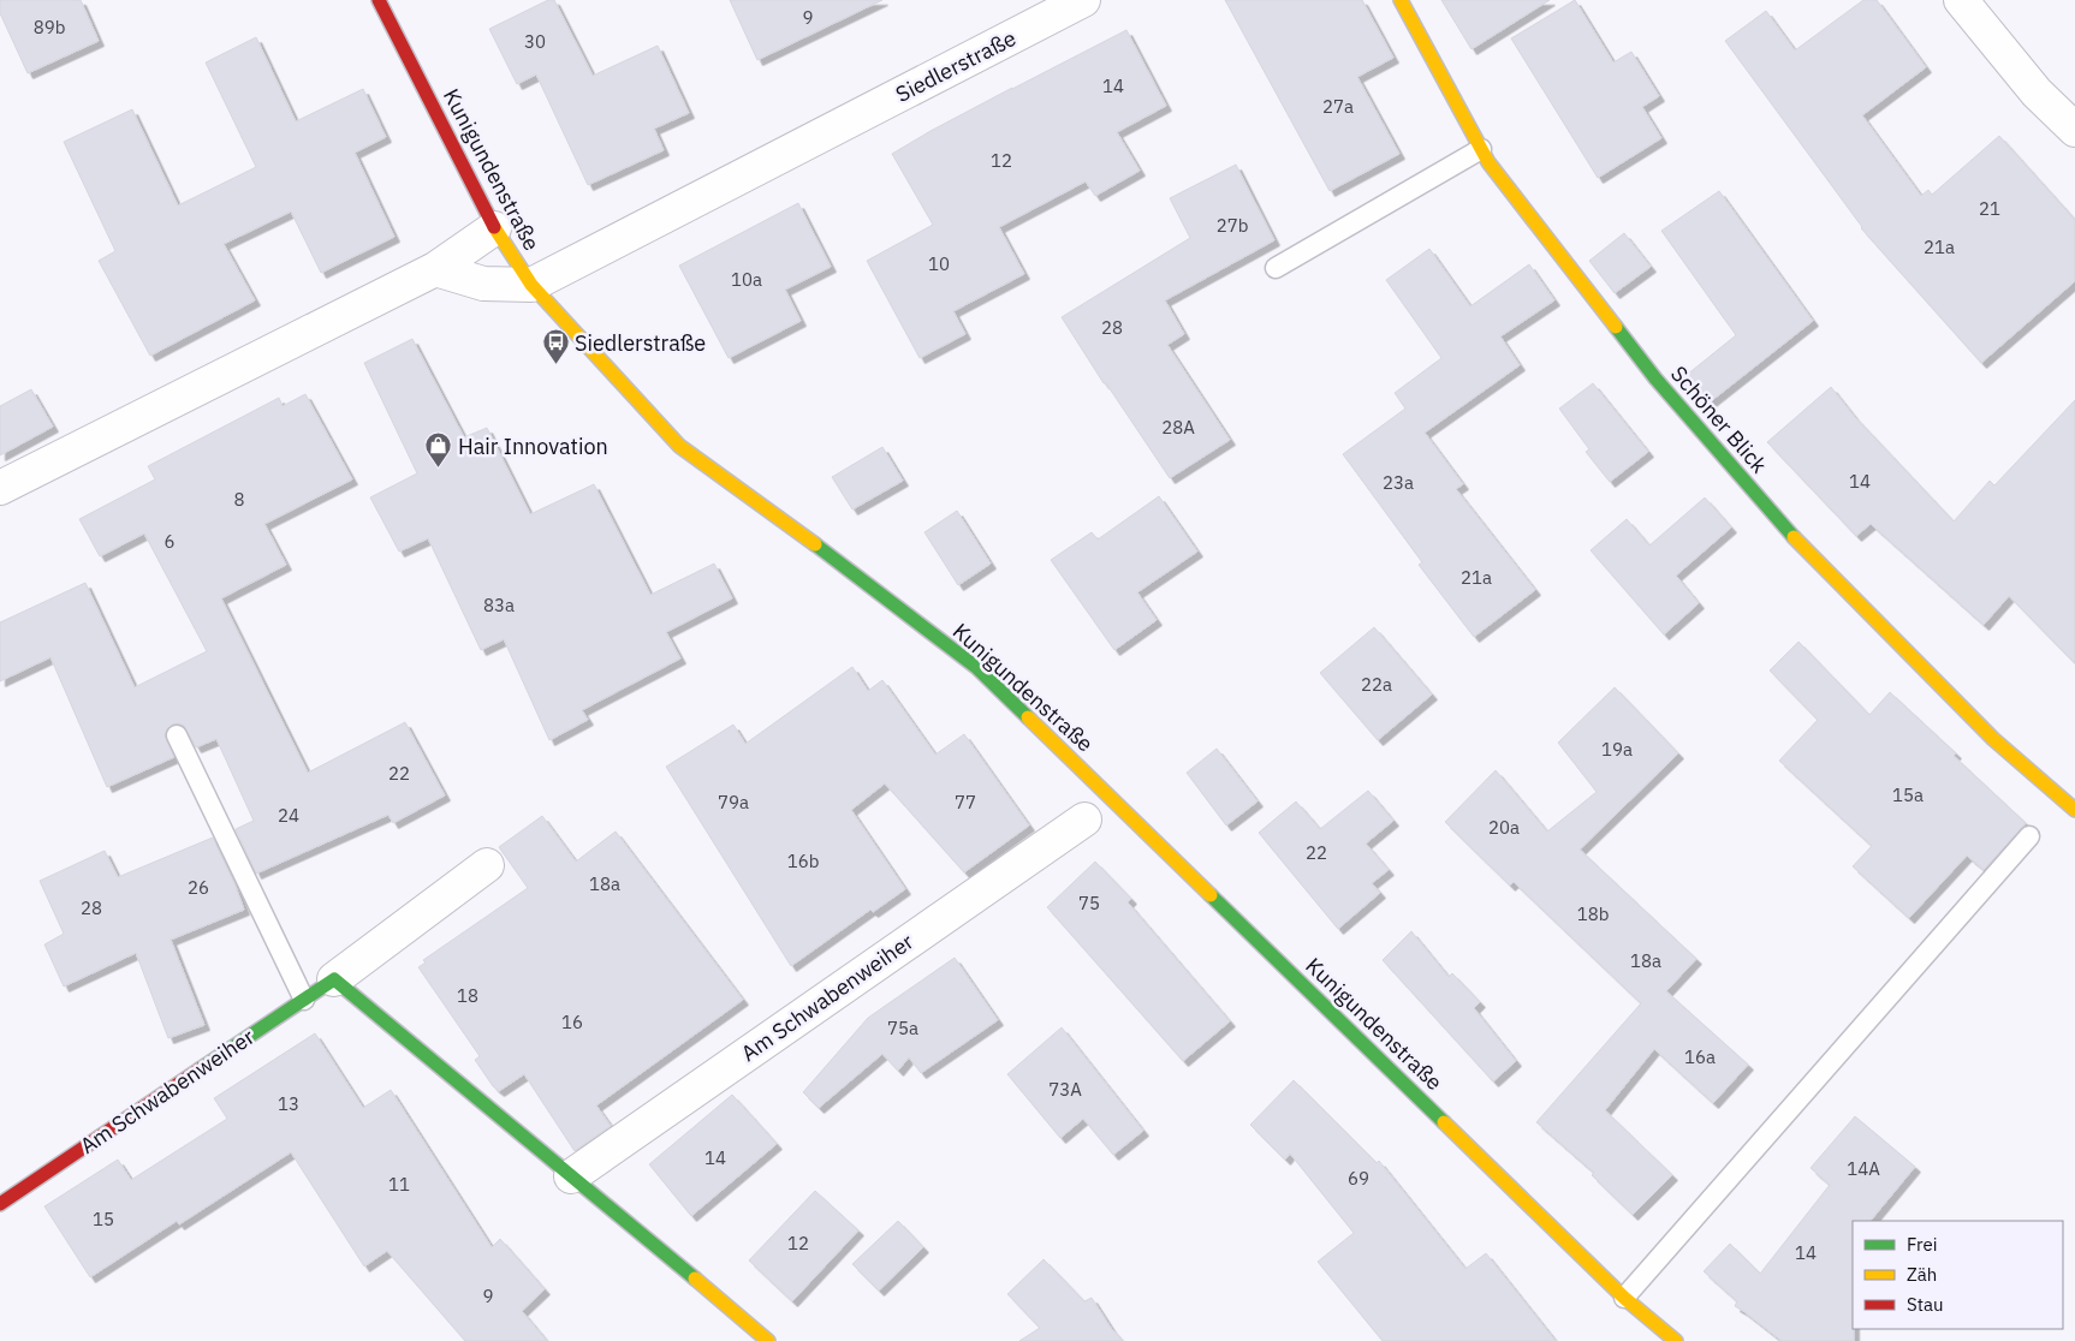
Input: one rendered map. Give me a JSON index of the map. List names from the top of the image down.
{
  "streets": {
    "street": [
      "Siedlerstraße",
      "Kunigundenstraße",
      "Schöner Blick",
      "Am Schwabenweiher"
    ]
  },
  "crossings": [
    ["Siedlerstraße", "Kunigundenstraße"]
  ],
  "places": {
    "bus stop": ["Siedlerstraße"],
    "shop": ["Hair Innovation"]
  },
  "house_numbers": [
    "9",
    "89b",
    "30",
    "14",
    "27a",
    "12",
    "21",
    "27b",
    "21a",
    "10",
    "10a",
    "28",
    "28A",
    "14",
    "23a",
    "8",
    "6",
    "21a",
    "83a",
    "22a",
    "19a",
    "22",
    "15a",
    "79a",
    "77",
    "24",
    "20a",
    "22",
    "16b",
    "18a",
    "26",
    "75",
    "28",
    "18b",
    "18a",
    "18",
    "16",
    "75a",
    "16a",
    "73A",
    "13",
    "14",
    "14A",
    "69",
    "11",
    "15",
    "12",
    "14",
    "9"
  ],
  "legend": ["Frei", "Zäh", "Stau"]
}
